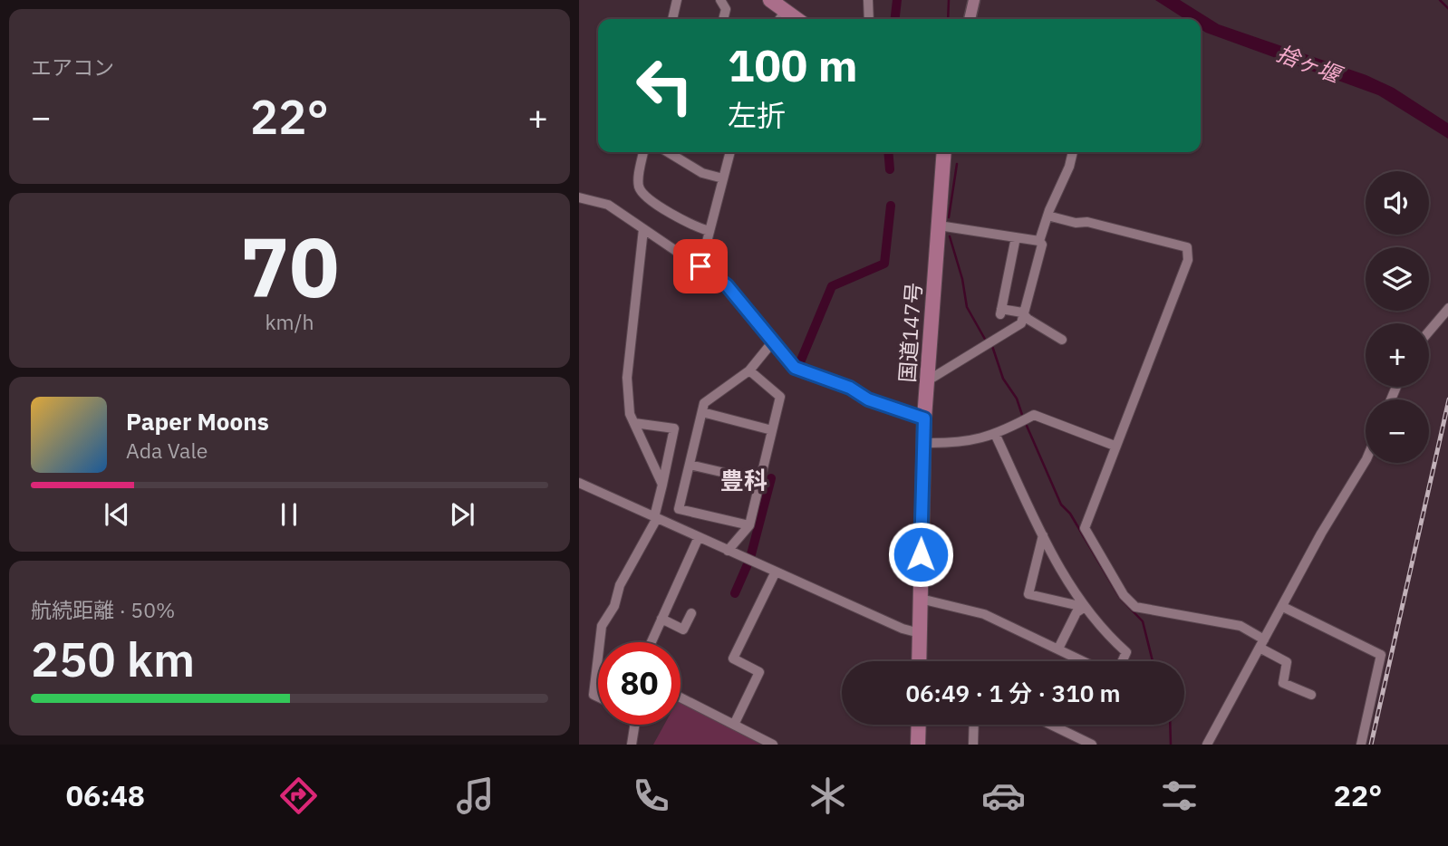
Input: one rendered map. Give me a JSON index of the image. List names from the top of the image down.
{
  "streets": {
    "highway": ["国道147号"]
  },
  "districts": ["豊科"],
  "water": ["捨ヶ堰"],
  "page": {
    "tile": [
      "エアコン",
      ["70", "km/h"],
      ["航続距離 · 50%", "250 km"]
    ],
    "turn": ["100 m", "左折"],
    "heat": ["−", "22°", "+"],
    "map_buttons": ["+", "−"],
    "song": ["Paper Moons", "Ada Vale"],
    "limit": "80",
    "trip": "06:49 · 1 分 · 310 m",
    "tabs": ["06:48", "22°"]
  }
}
